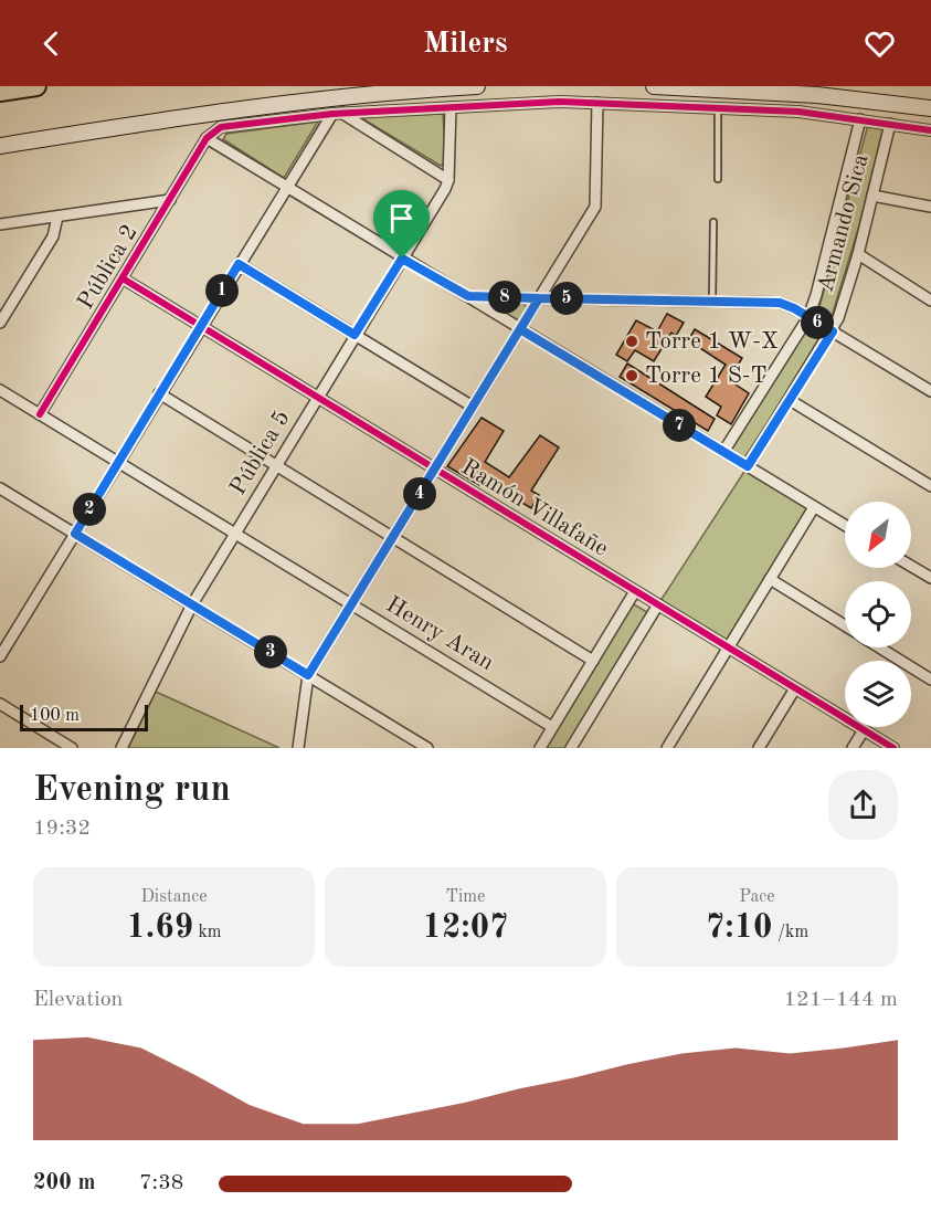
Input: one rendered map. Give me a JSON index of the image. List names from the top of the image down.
{
  "streets": {
    "street": [
      "Armando Sica",
      "Pública 2",
      "Pública 5",
      "Ramón Villafañe",
      "Henry Aran"
    ]
  },
  "crossings": [
    ["Pública 2", "Ramón Villafañe"],
    ["Pública 2", "Henry Aran"],
    ["Pública 5", "Ramón Villafañe"],
    ["Pública 5", "Henry Aran"]
  ],
  "places": ["Torre 1 W-X", "Torre 1 S-T"],
  "scale_bar": "100 m",
  "north": "bottom left",
  "page": {
    "header": "Milers",
    "pins": [
      "1",
      "8",
      "5",
      "6",
      "7",
      "4",
      "2",
      "3"
    ],
    "scale": "100 m",
    "heading": ["Evening run", "19:32"],
    "stats": [
      ["Distance", "1.69 km"],
      ["Time", "12:07"],
      ["Pace", "7:10 /km"]
    ],
    "chart": ["Elevation", "121–144 m"],
    "list": [
      {
        "name": "200 m",
        "note": "7:38"
      }
    ]
  }
}
